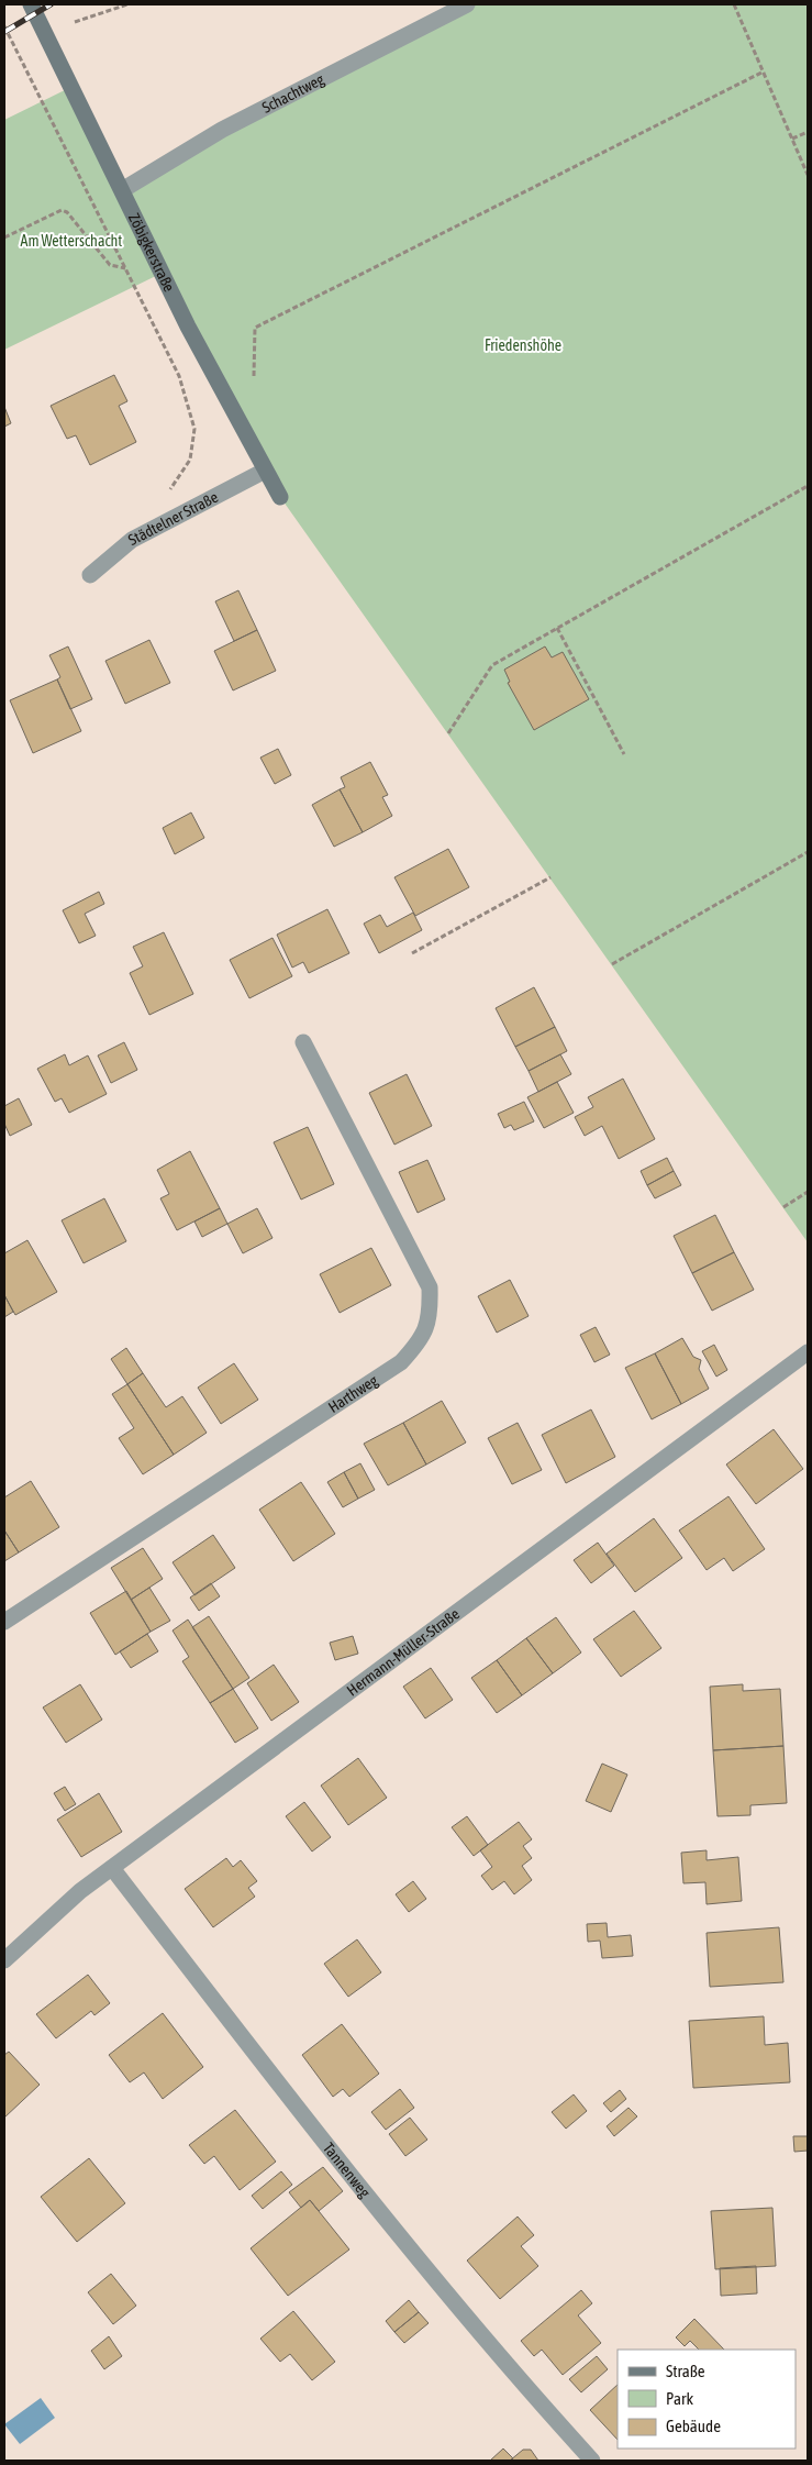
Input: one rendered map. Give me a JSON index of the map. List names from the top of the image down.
{
  "streets": {
    "main road": ["Zöbigkerstraße"],
    "street": [
      "Schachtweg",
      "Städtelner Straße",
      "Harthweg",
      "Hermann-Müller-Straße",
      "Tannenweg"
    ]
  },
  "crossings": [
    ["Schachtweg", "Zöbigkerstraße"],
    ["Zöbigkerstraße", "Städtelner Straße"],
    ["Hermann-Müller-Straße", "Tannenweg"]
  ],
  "parks": ["Am Wetterschacht", "Friedenshöhe"],
  "legend": ["Straße", "Park", "Gebäude"]
}
